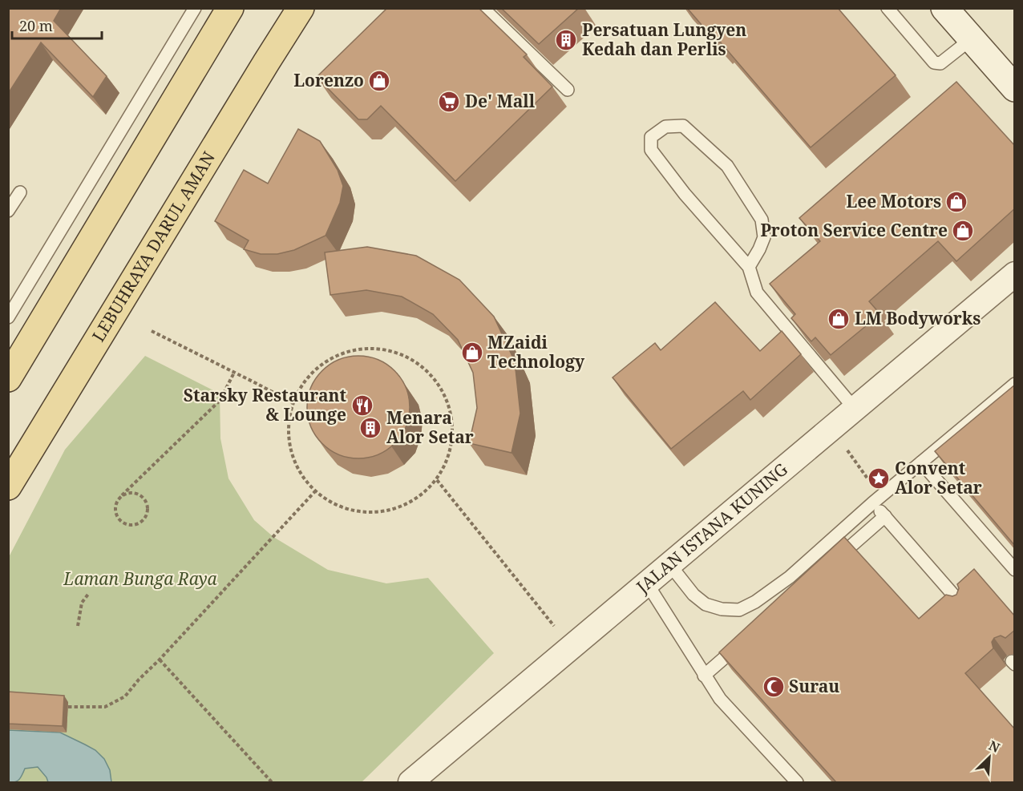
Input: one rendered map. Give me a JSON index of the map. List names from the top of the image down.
{
  "streets": {
    "main road": ["LEBUHRAYA DARUL AMAN"],
    "street": ["JALAN ISTANA KUNING"]
  },
  "parks": ["Laman Bunga Raya"],
  "places": {
    "building": ["Persatuan Lungyen Kedah dan Perlis", "Menara Alor Setar"],
    "shop": [
      "Lorenzo",
      "Lee Motors",
      "Proton Service Centre",
      "LM Bodyworks",
      "MZaidi Technology"
    ],
    "supermarket": ["De' Mall"],
    "restaurant": ["Starsky Restaurant & Lounge"],
    "place": ["Convent Alor Setar"],
    "mosque": ["Surau"]
  },
  "scale_bar": "20 m",
  "north": "top right"
}
